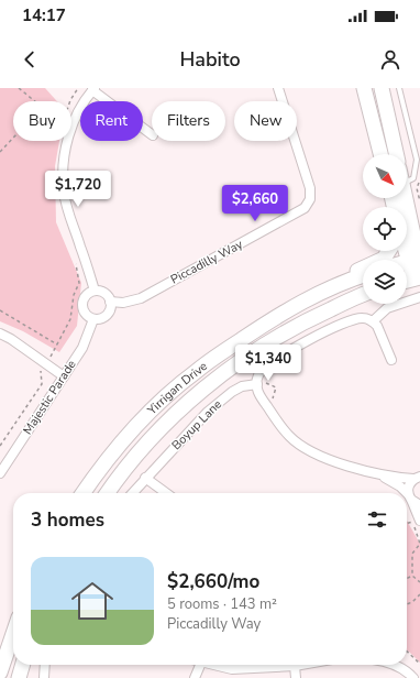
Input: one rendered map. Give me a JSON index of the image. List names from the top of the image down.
{
  "streets": {
    "main road": ["Yirrigan Drive"],
    "street": ["Piccadilly Way", "Majestic Parade", "Boyup Lane"]
  },
  "crossings": [
    ["Piccadilly Way", "Majestic Parade"]
  ],
  "north": "bottom right",
  "page": {
    "status": "14:17",
    "header": "Habito",
    "chip": [
      "Buy",
      "Rent",
      "Filters",
      "New"
    ],
    "price": ["$1,720", "$2,660", "$1,340"],
    "heading": "3 homes",
    "list": [
      {
        "name": "$2,660/mo",
        "note": "5 rooms · 143 m² · Piccadilly Way"
      }
    ]
  }
}
